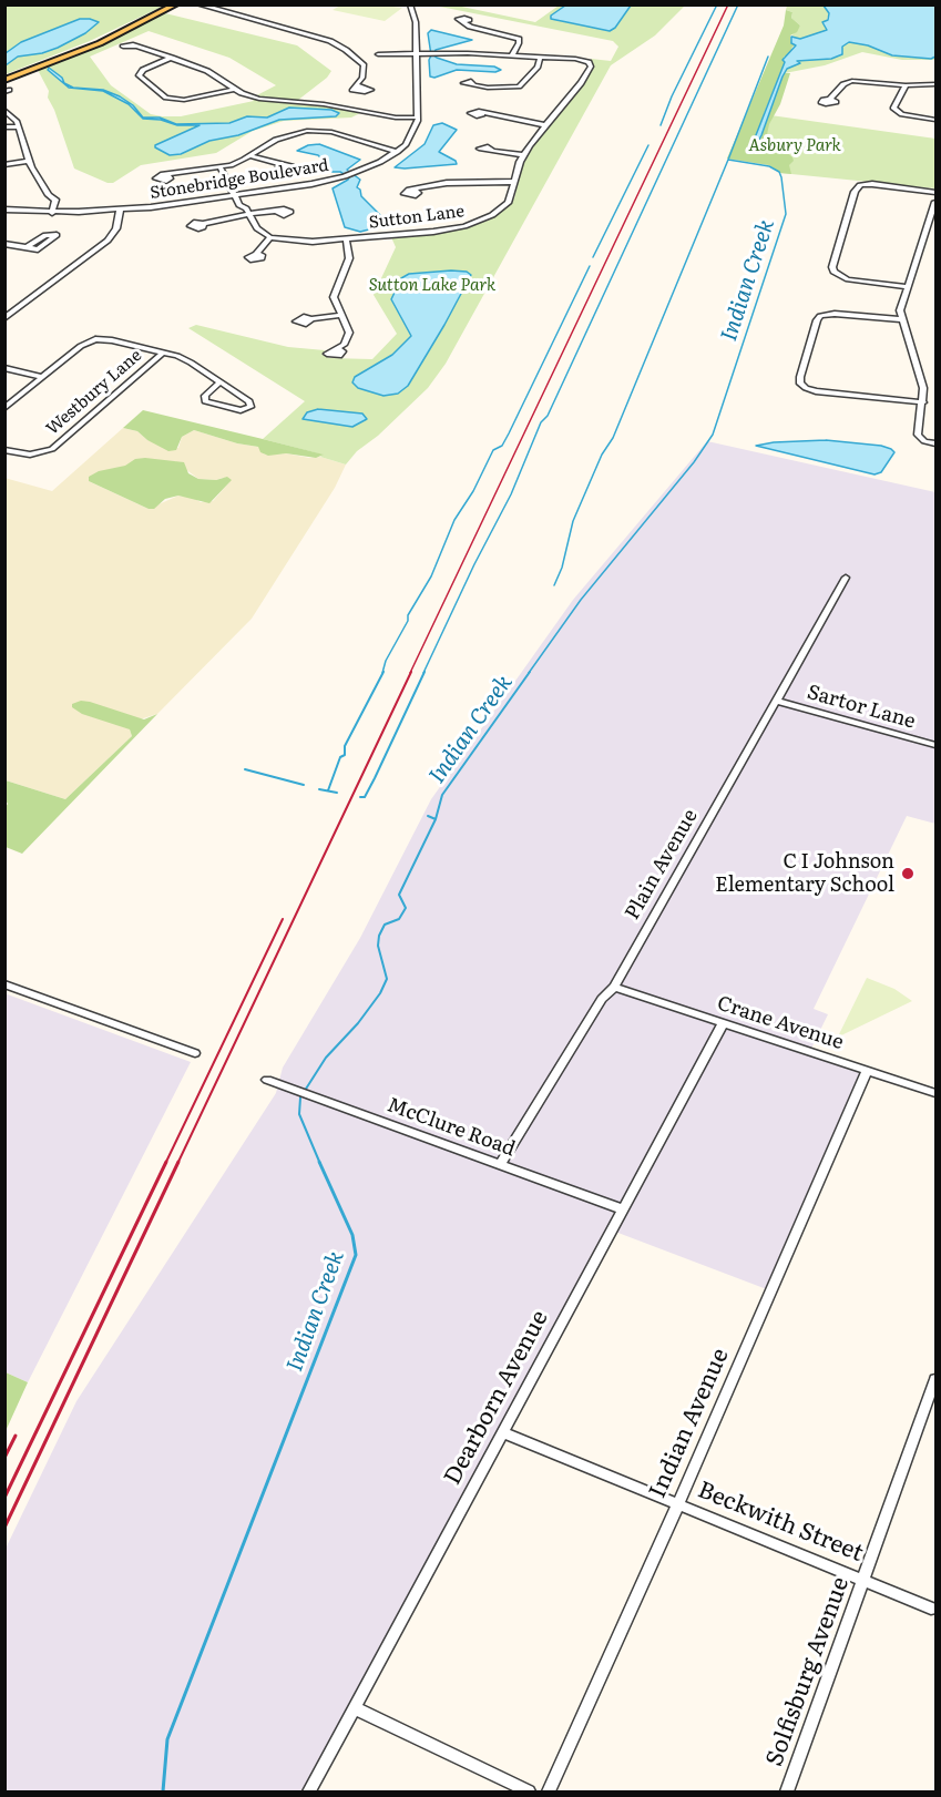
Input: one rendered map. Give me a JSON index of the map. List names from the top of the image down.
{
  "streets": {
    "street": [
      "Stonebridge Boulevard",
      "Sutton Lane",
      "Westbury Lane",
      "Sartor Lane",
      "Plain Avenue",
      "Crane Avenue",
      "McClure Road",
      "Dearborn Avenue",
      "Indian Avenue",
      "Beckwith Street",
      "Solfisburg Avenue"
    ]
  },
  "crossings": [
    ["Sartor Lane", "Plain Avenue"],
    ["Plain Avenue", "Crane Avenue"],
    ["Plain Avenue", "McClure Road"],
    ["Crane Avenue", "Dearborn Avenue"],
    ["Crane Avenue", "Indian Avenue"],
    ["McClure Road", "Dearborn Avenue"],
    ["Dearborn Avenue", "Beckwith Street"],
    ["Indian Avenue", "Beckwith Street"],
    ["Beckwith Street", "Solfisburg Avenue"]
  ],
  "water": ["Indian Creek"],
  "parks": ["Asbury Park", "Sutton Lake Park"],
  "places": ["C I Johnson Elementary School"]
}
